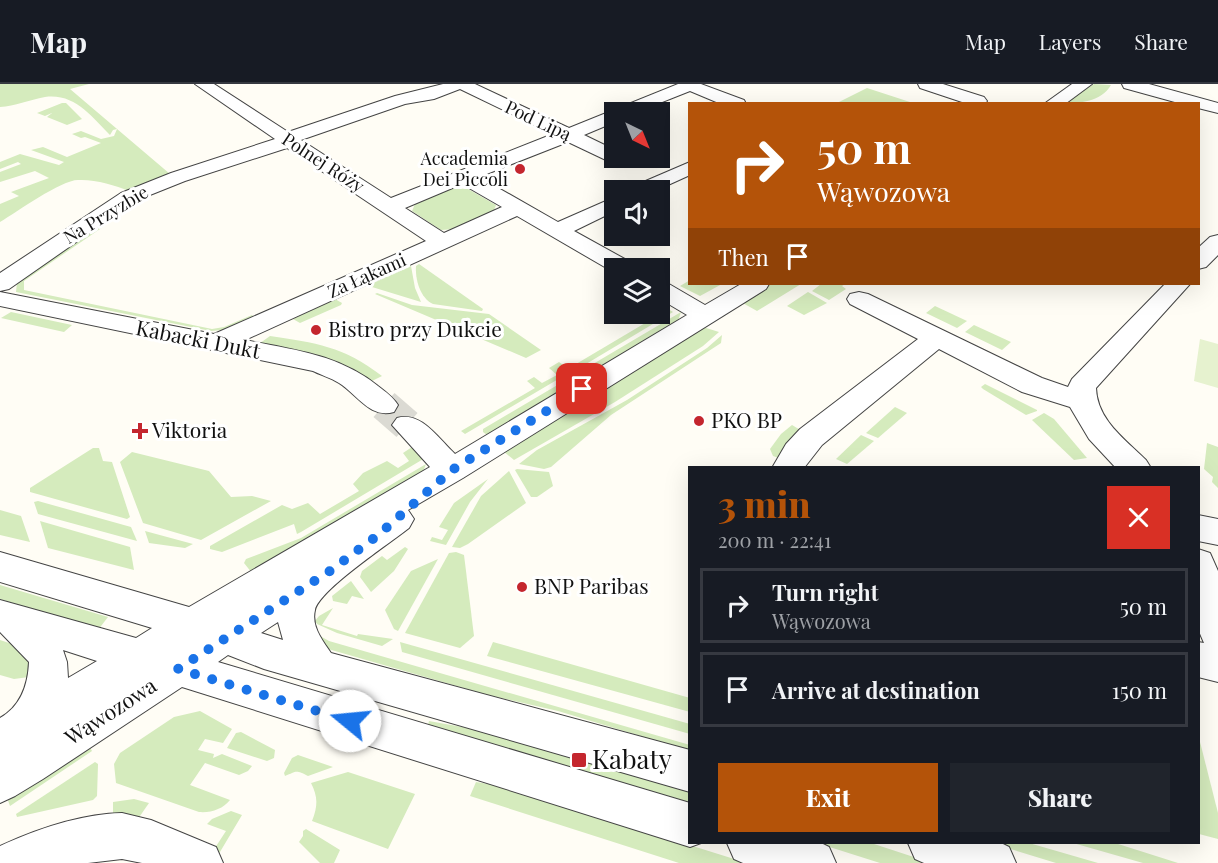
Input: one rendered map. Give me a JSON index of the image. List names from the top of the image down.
{
  "streets": {
    "street": [
      "Pod Lipą",
      "Polnej Róży",
      "Na Przyzbie",
      "Za Łąkami",
      "Kabacki Dukt",
      "Wąwozowa"
    ]
  },
  "crossings": [
    ["Pod Lipą", "Na Przyzbie"],
    ["Polnej Róży", "Na Przyzbie"],
    ["Polnej Róży", "Za Łąkami"],
    ["Za Łąkami", "Kabacki Dukt"],
    ["Kabacki Dukt", "Wąwozowa"]
  ],
  "places": {
    "other": [
      "Accademia Dei Piccoli",
      "Bistro przy Dukcie",
      "PKO BP",
      "BNP Paribas"
    ],
    "health": ["Viktoria"],
    "transit": ["Kabaty"]
  },
  "north": "bottom right",
  "page": {
    "header": "Map",
    "nav": ["Map", "Layers", "Share"],
    "turn": ["50 m", "Wąwozowa"],
    "then": "Then",
    "heading": ["3 min", "200 m · 22:41"],
    "list": [
      {
        "name": "Turn right",
        "note": "Wąwozowa",
        "value": "50 m"
      },
      {
        "name": "Arrive at destination",
        "value": "150 m"
      }
    ],
    "buttons": ["Exit", "Share"]
  }
}
